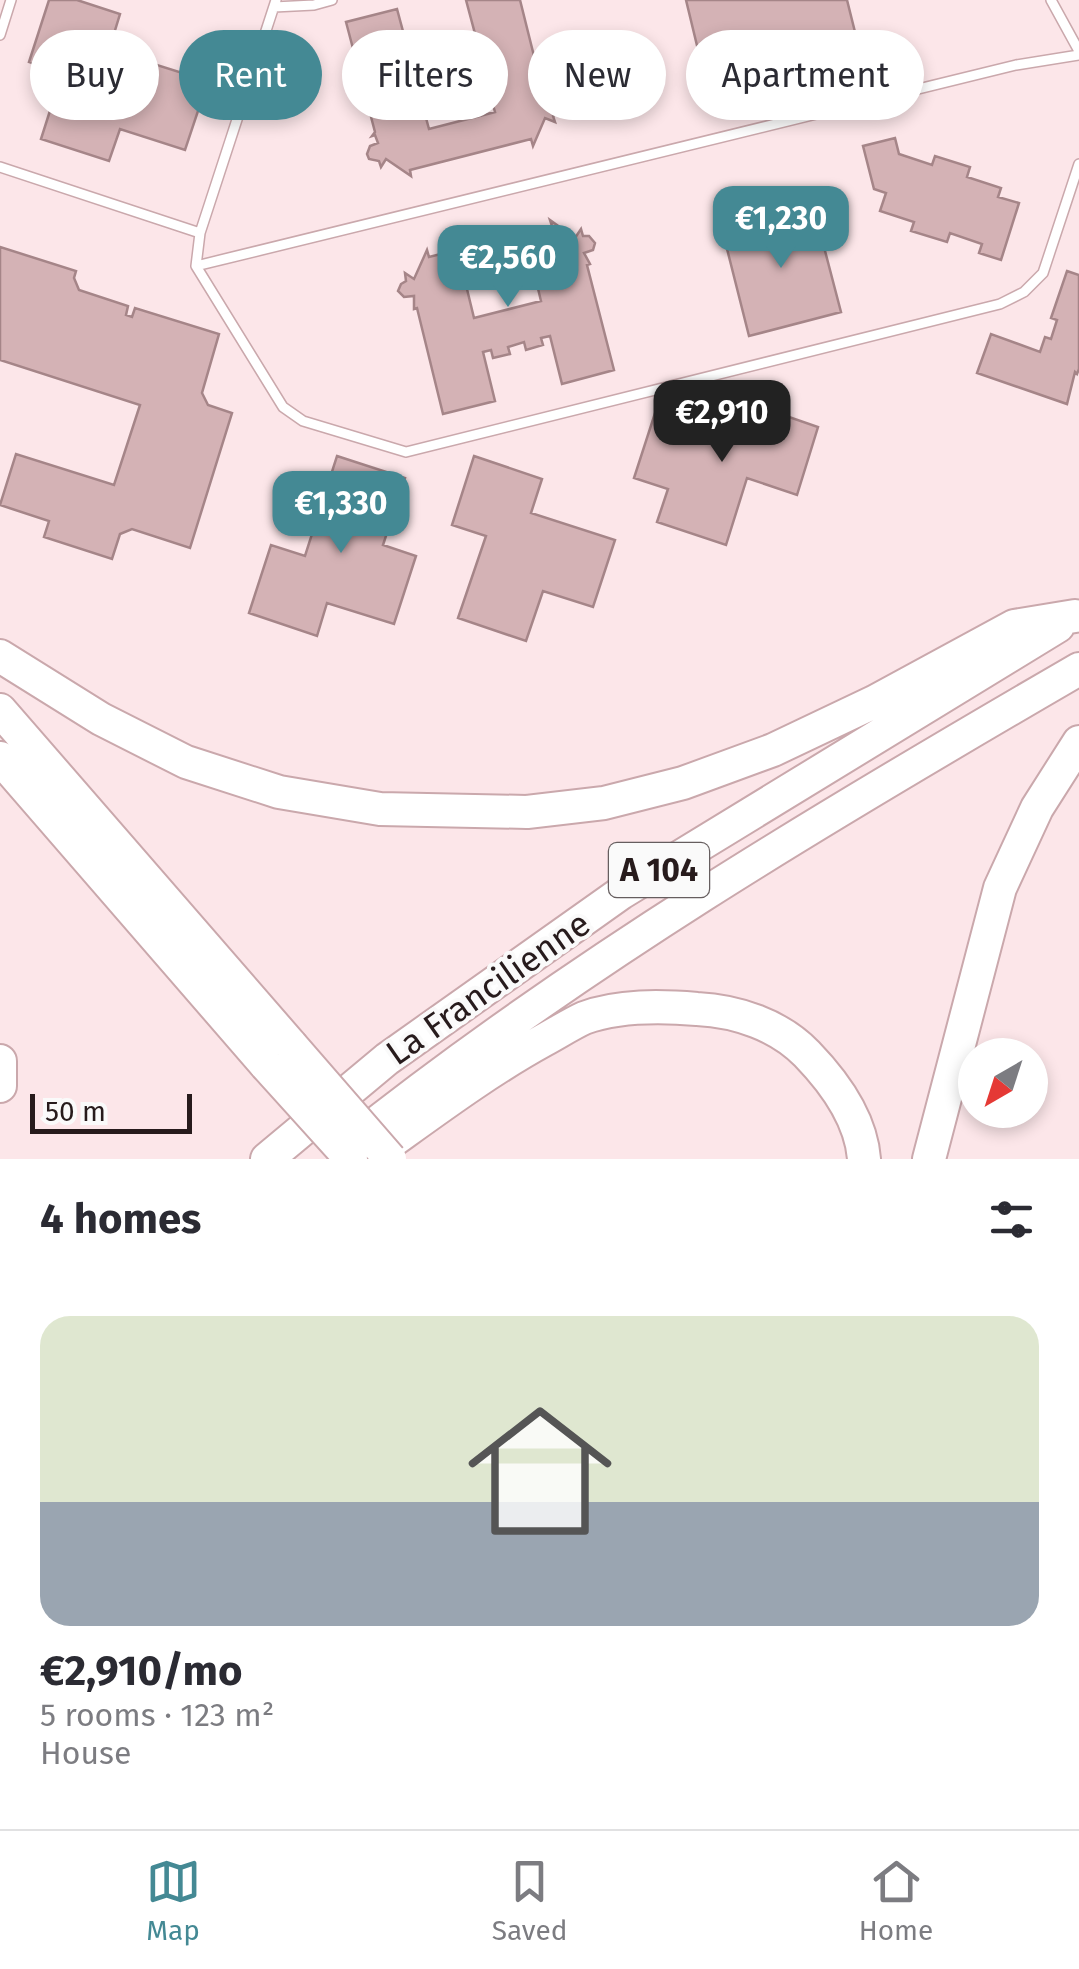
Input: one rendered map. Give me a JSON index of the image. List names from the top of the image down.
{
  "streets": {
    "highway": ["A 104", "La Francilienne"]
  },
  "scale_bar": "50 m",
  "north": "bottom left",
  "page": {
    "chip": [
      "Buy",
      "Rent",
      "Filters",
      "New",
      "Apartment"
    ],
    "price": [
      "€1,230",
      "€2,560",
      "€2,910",
      "€1,330"
    ],
    "scale": "50 m",
    "heading": "4 homes",
    "list": [
      {
        "name": "€2,910/mo",
        "note": "5 rooms · 123 m² · House"
      }
    ],
    "tabs": ["Map", "Saved", "Home"]
  }
}
